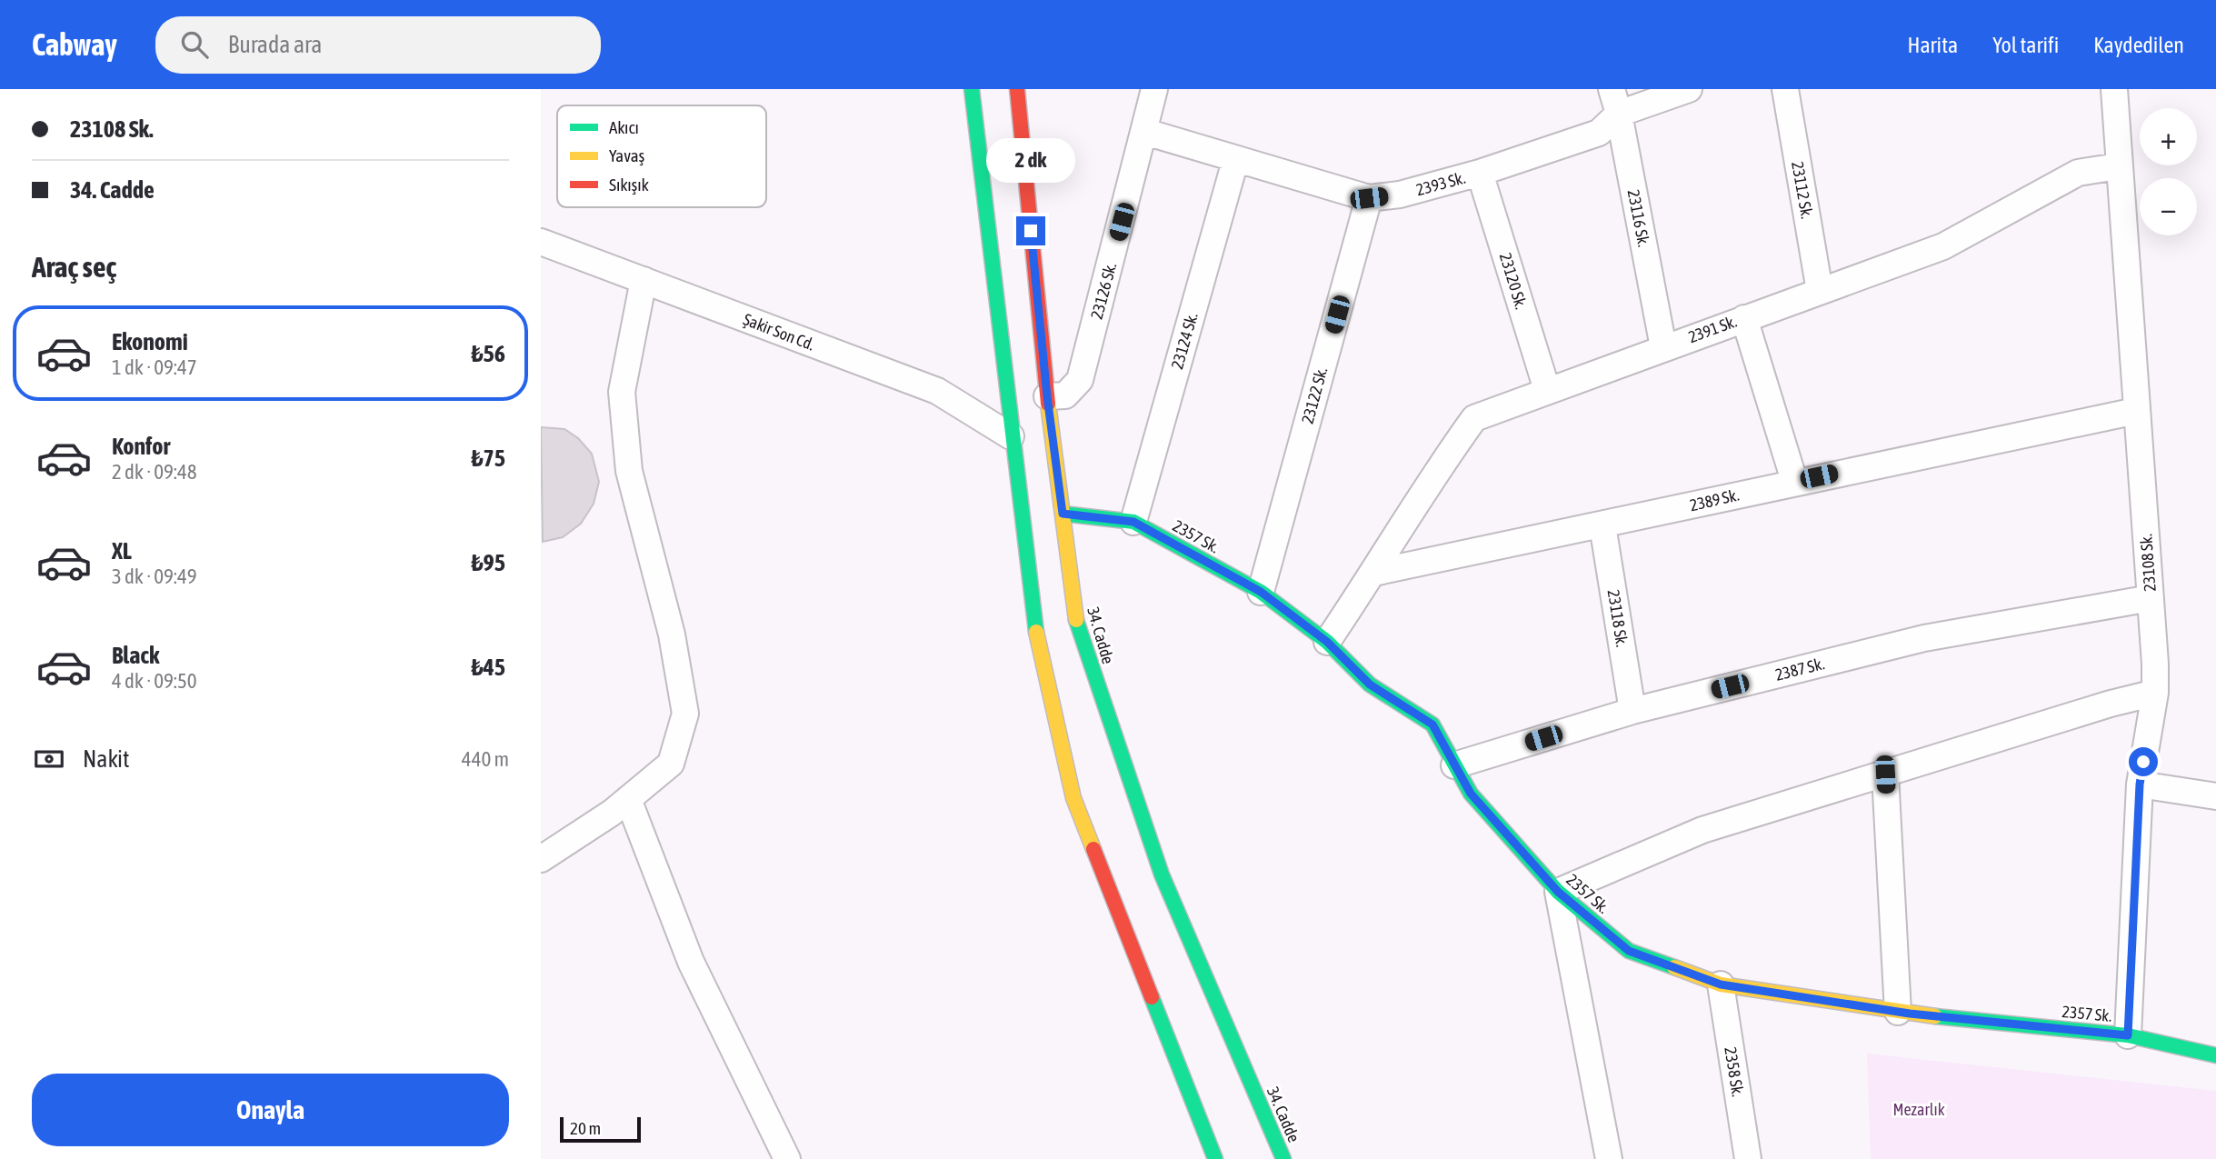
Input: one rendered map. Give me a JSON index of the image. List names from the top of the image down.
{
  "streets": {
    "main road": ["2357 Sk.", "34. Cadde"],
    "street": [
      "2393 Sk.",
      "23112 Sk.",
      "23116 Sk.",
      "23120 Sk.",
      "23126 Sk.",
      "2391 Sk.",
      "Şakir Son Cd.",
      "23124 Sk.",
      "23122 Sk.",
      "2389 Sk.",
      "23108 Sk.",
      "23118 Sk.",
      "2387 Sk.",
      "2358 Sk."
    ]
  },
  "crossings": [
    ["2393 Sk.", "23116 Sk."],
    ["2393 Sk.", "23120 Sk."],
    ["2393 Sk.", "23126 Sk."],
    ["2393 Sk.", "23124 Sk."],
    ["2393 Sk.", "23122 Sk."],
    ["23112 Sk.", "2391 Sk."],
    ["23116 Sk.", "2391 Sk."],
    ["23120 Sk.", "2391 Sk."],
    ["23126 Sk.", "34. Cadde"],
    ["2391 Sk.", "2389 Sk."],
    ["2391 Sk.", "23108 Sk."],
    ["23124 Sk.", "2357 Sk."],
    ["23122 Sk.", "2357 Sk."],
    ["2389 Sk.", "23108 Sk."],
    ["2389 Sk.", "23118 Sk."],
    ["2357 Sk.", "23108 Sk."],
    ["2357 Sk.", "34. Cadde"],
    ["2357 Sk.", "2387 Sk."],
    ["2357 Sk.", "2358 Sk."],
    ["23108 Sk.", "2387 Sk."],
    ["23118 Sk.", "2387 Sk."]
  ],
  "parks": ["Mezarlık"],
  "legend": ["Akıcı", "Yavaş", "Sıkışık"],
  "scale_bar": "20 m",
  "page": {
    "header": "Cabway",
    "search": "Burada ara",
    "nav": ["Harita", "Yol tarifi", "Kaydedilen"],
    "banner": ["23108 Sk.", "34. Cadde"],
    "map_buttons": ["+", "−"],
    "bubble": "2 dk",
    "heading": "Araç seç",
    "list": [
      {
        "name": "Ekonomi",
        "note": "1 dk · 09:47",
        "value": "₺56"
      },
      {
        "name": "Konfor",
        "note": "2 dk · 09:48",
        "value": "₺75"
      },
      {
        "name": "XL",
        "note": "3 dk · 09:49",
        "value": "₺95"
      },
      {
        "name": "Black",
        "note": "4 dk · 09:50",
        "value": "₺45"
      }
    ],
    "pay": ["Nakit", "440 m"],
    "buttons": "Onayla",
    "scale": "20 m"
  }
}
